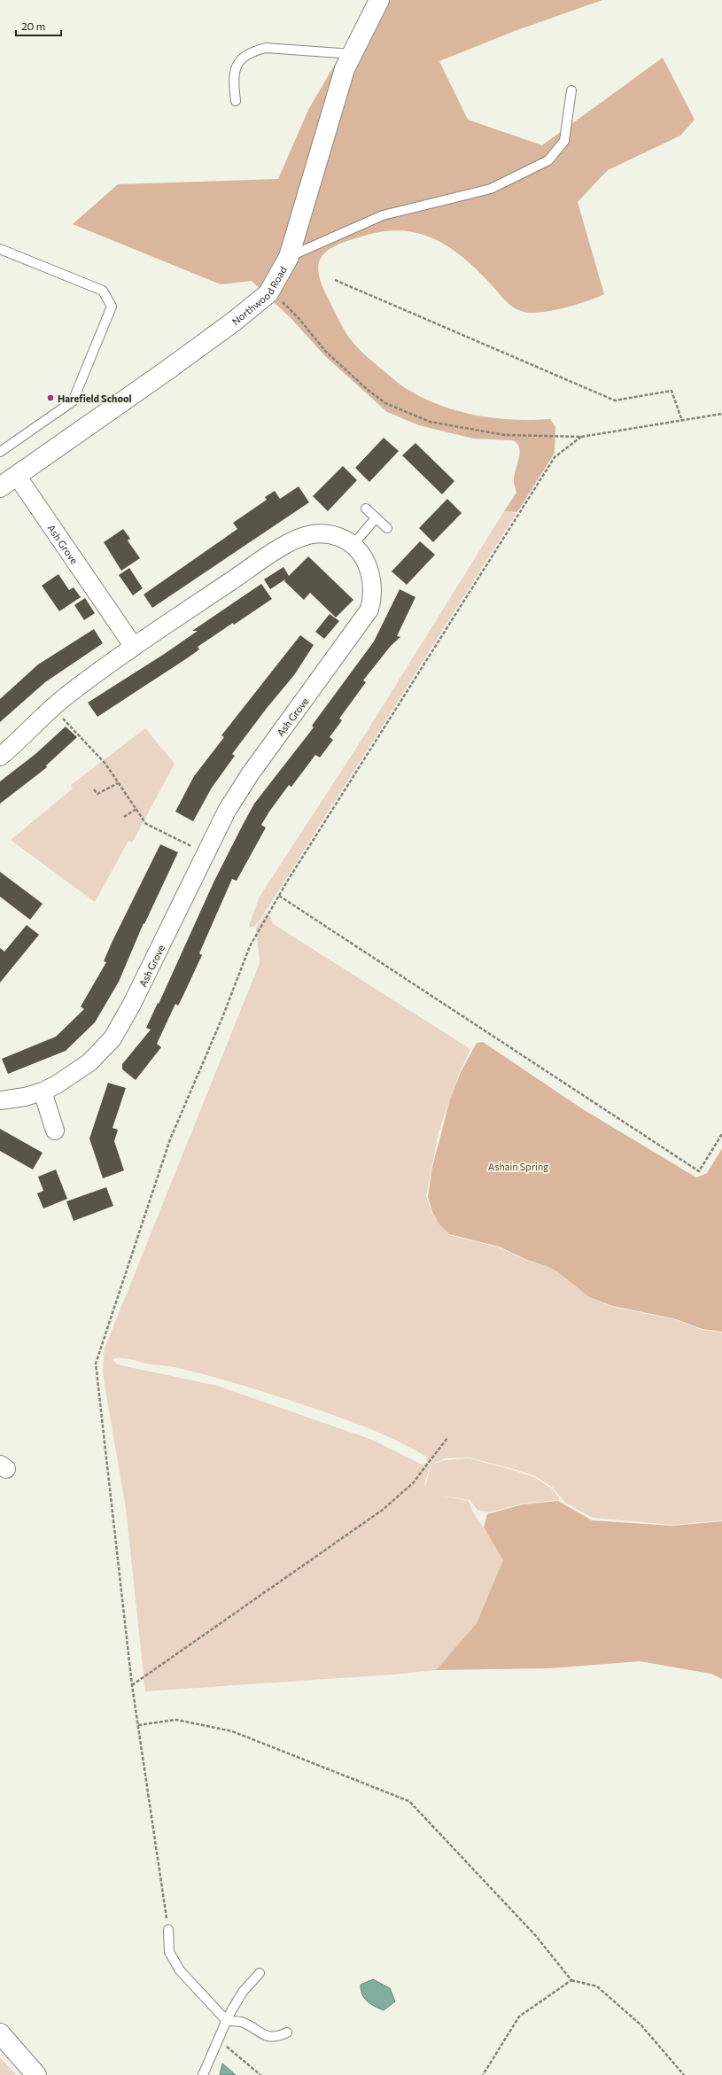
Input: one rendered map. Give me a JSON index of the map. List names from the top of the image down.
{
  "streets": {
    "street": ["Northwood Road", "Ash Grove"]
  },
  "crossings": [
    ["Northwood Road", "Ash Grove"]
  ],
  "parks": ["Ashain Spring"],
  "places": ["Harefield School"],
  "scale_bar": "20 m"
}
